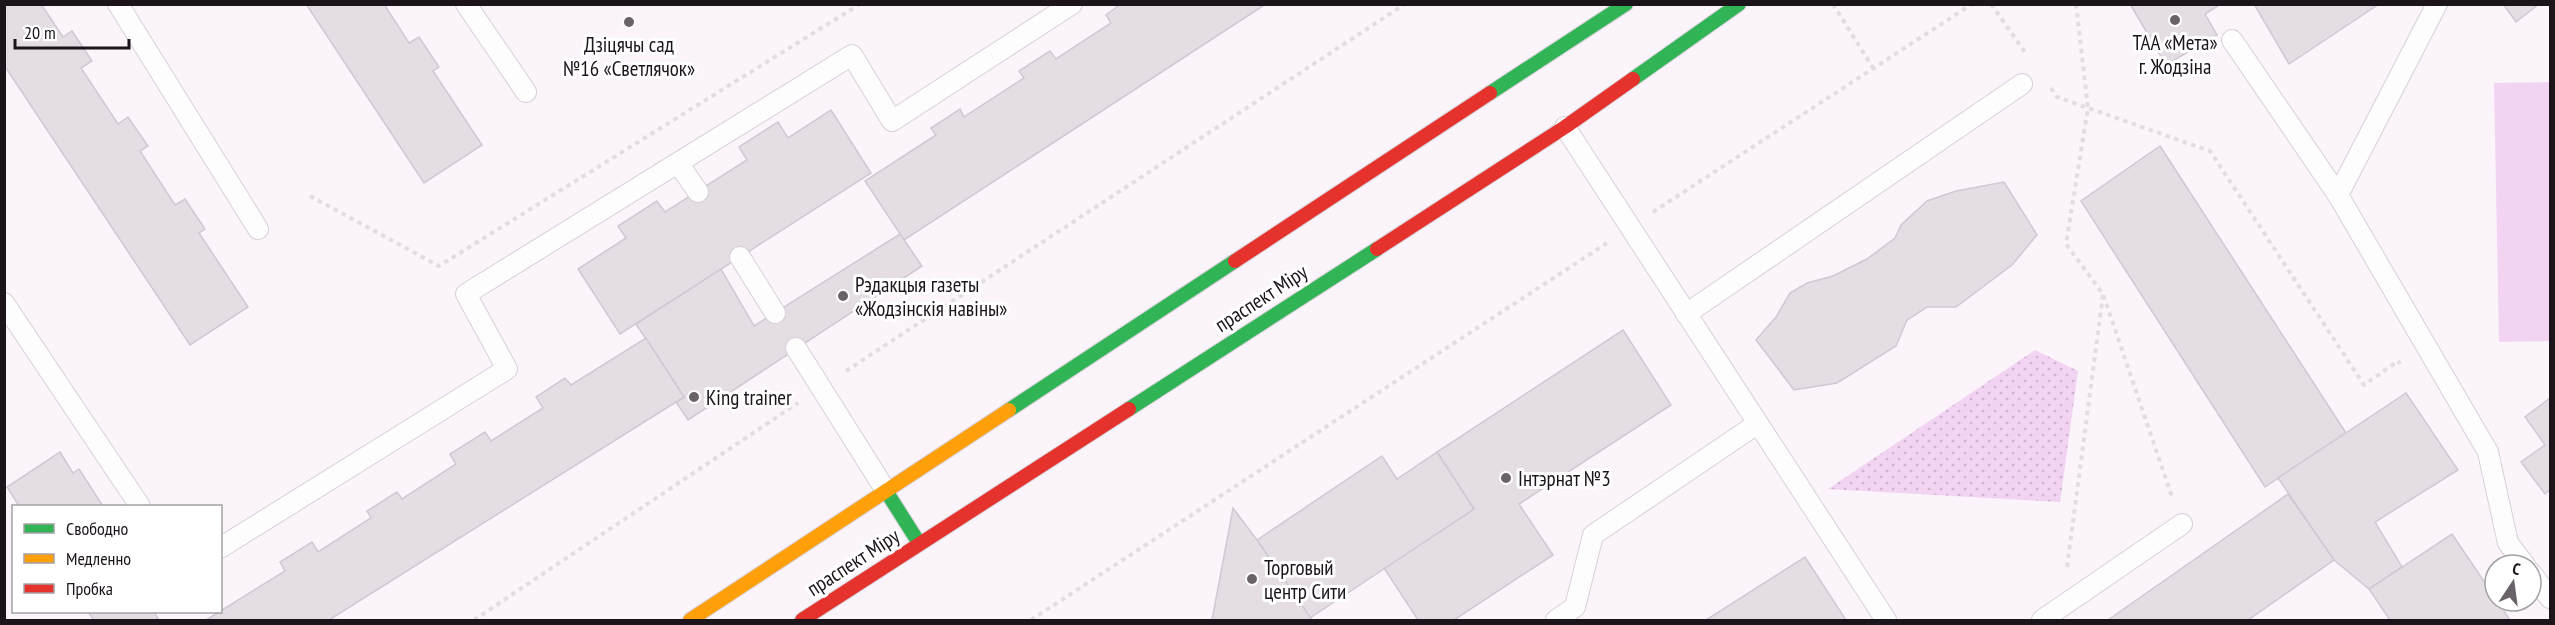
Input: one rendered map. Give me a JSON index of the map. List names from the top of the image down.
{
  "streets": {
    "main road": ["праспект Міру"]
  },
  "places": [
    "ТАА «Мета» г. Жодзіна",
    "Дзіцячы сад №16 «Светлячок»",
    "Рэдакцыя газеты «Жодзінскія навіны»",
    "King trainer",
    "Інтэрнат №3",
    "Торговый центр Сити"
  ],
  "legend": ["Свободно", "Медленно", "Пробка"],
  "scale_bar": "20 m",
  "north": "top"
}
